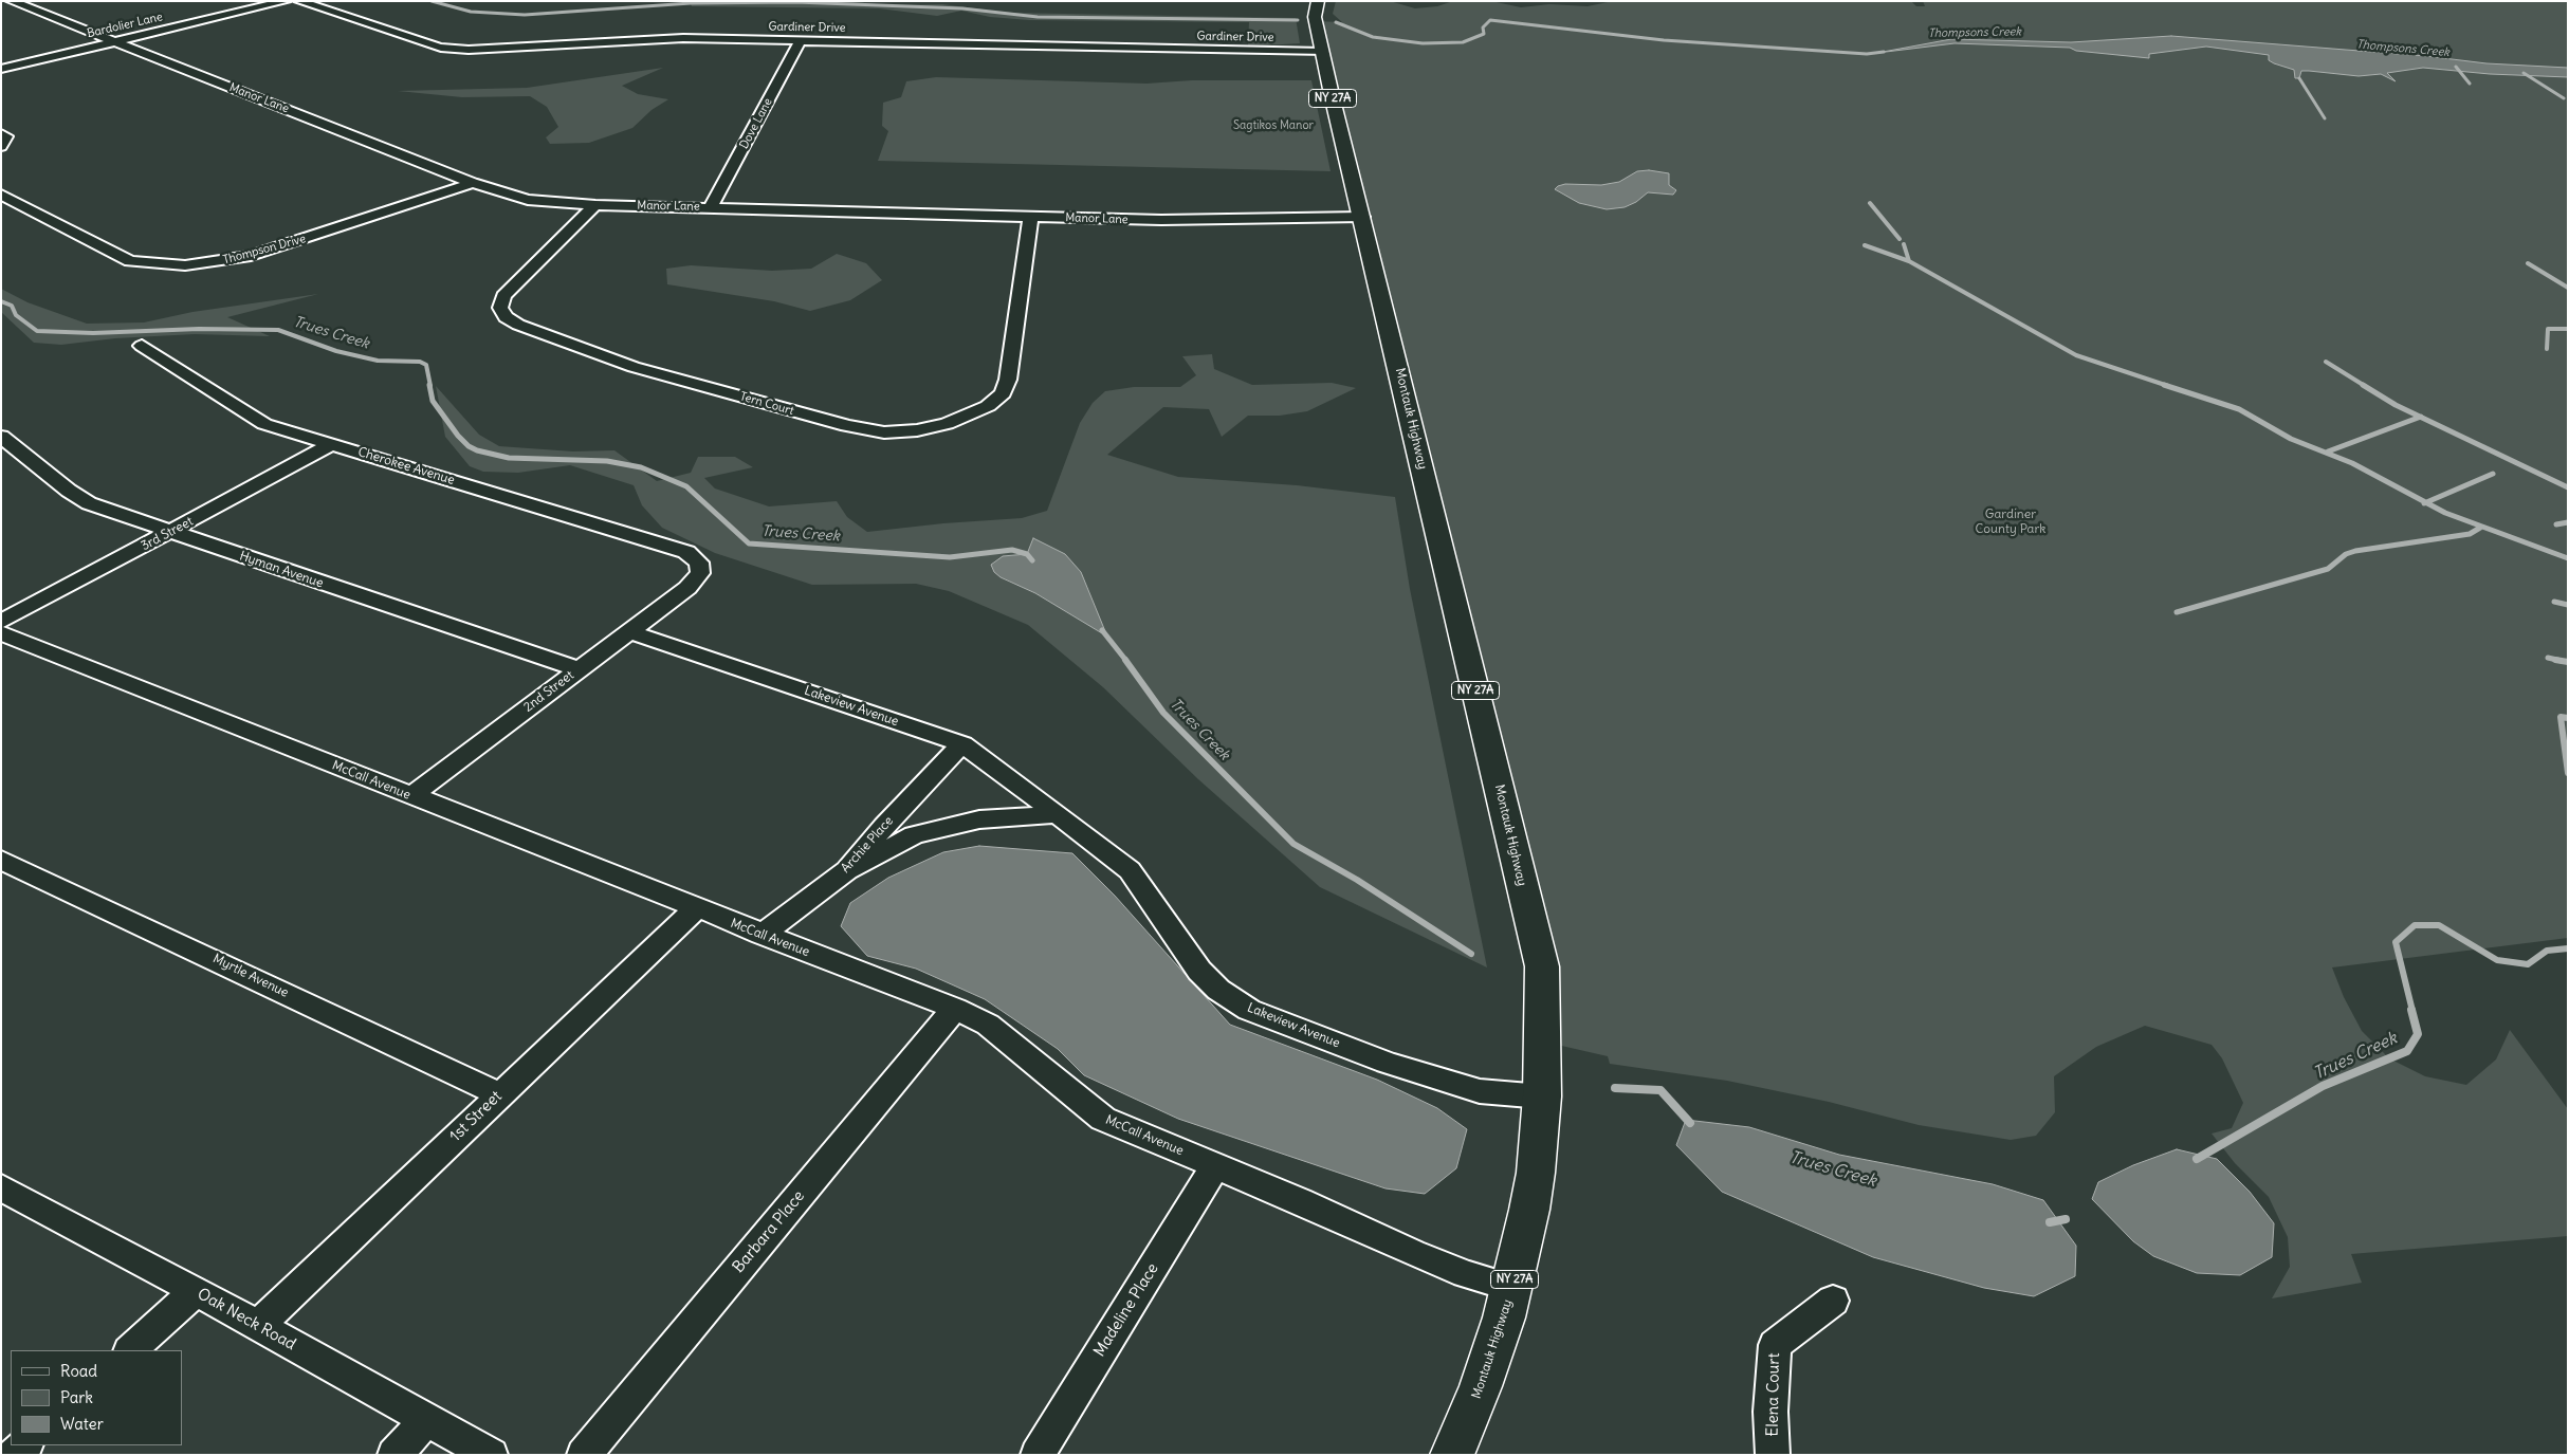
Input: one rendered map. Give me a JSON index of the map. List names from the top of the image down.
{
  "streets": {
    "main road": ["NY 27A", "Montauk Highway"],
    "street": [
      "Bardolier Lane",
      "Gardiner Drive",
      "Manor Lane",
      "Dove Lane",
      "Thompson Drive",
      "Tern Court",
      "Cherokee Avenue",
      "3rd Street",
      "Hyman Avenue",
      "2nd Street",
      "Lakeview Avenue",
      "McCall Avenue",
      "Archie Place",
      "Myrtle Avenue",
      "1st Street",
      "Barbara Place",
      "Madeline Place",
      "Oak Neck Road",
      "Elena Court"
    ]
  },
  "crossings": [
    ["Bardolier Lane", "Manor Lane"],
    ["Gardiner Drive", "NY 27A"],
    ["Gardiner Drive", "Dove Lane"],
    ["Manor Lane", "NY 27A"],
    ["Manor Lane", "Dove Lane"],
    ["Manor Lane", "Thompson Drive"],
    ["Manor Lane", "Tern Court"],
    ["Manor Lane", "Montauk Highway"],
    ["NY 27A", "Montauk Highway"],
    ["Montauk Highway", "Lakeview Avenue"],
    ["Montauk Highway", "McCall Avenue"],
    ["Cherokee Avenue", "3rd Street"],
    ["Cherokee Avenue", "2nd Street"],
    ["3rd Street", "Hyman Avenue"],
    ["Hyman Avenue", "2nd Street"],
    ["2nd Street", "Lakeview Avenue"],
    ["2nd Street", "McCall Avenue"],
    ["Lakeview Avenue", "Archie Place"],
    ["McCall Avenue", "Archie Place"],
    ["McCall Avenue", "1st Street"],
    ["McCall Avenue", "Barbara Place"],
    ["McCall Avenue", "Madeline Place"],
    ["Myrtle Avenue", "1st Street"],
    ["1st Street", "Oak Neck Road"]
  ],
  "water": ["Thompsons Creek", "Trues Creek"],
  "parks": ["Sagtikos Manor", "Gardiner County Park"],
  "legend": ["Road", "Park", "Water"]
}
